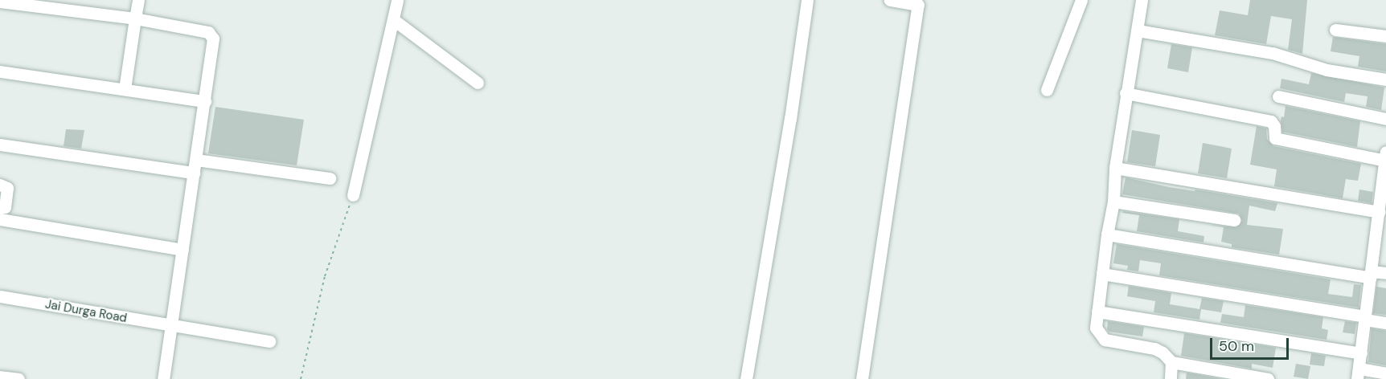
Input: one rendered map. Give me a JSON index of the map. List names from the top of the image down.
{
  "streets": {
    "street": ["Jai Durga Road"]
  },
  "scale_bar": "50 m"
}
